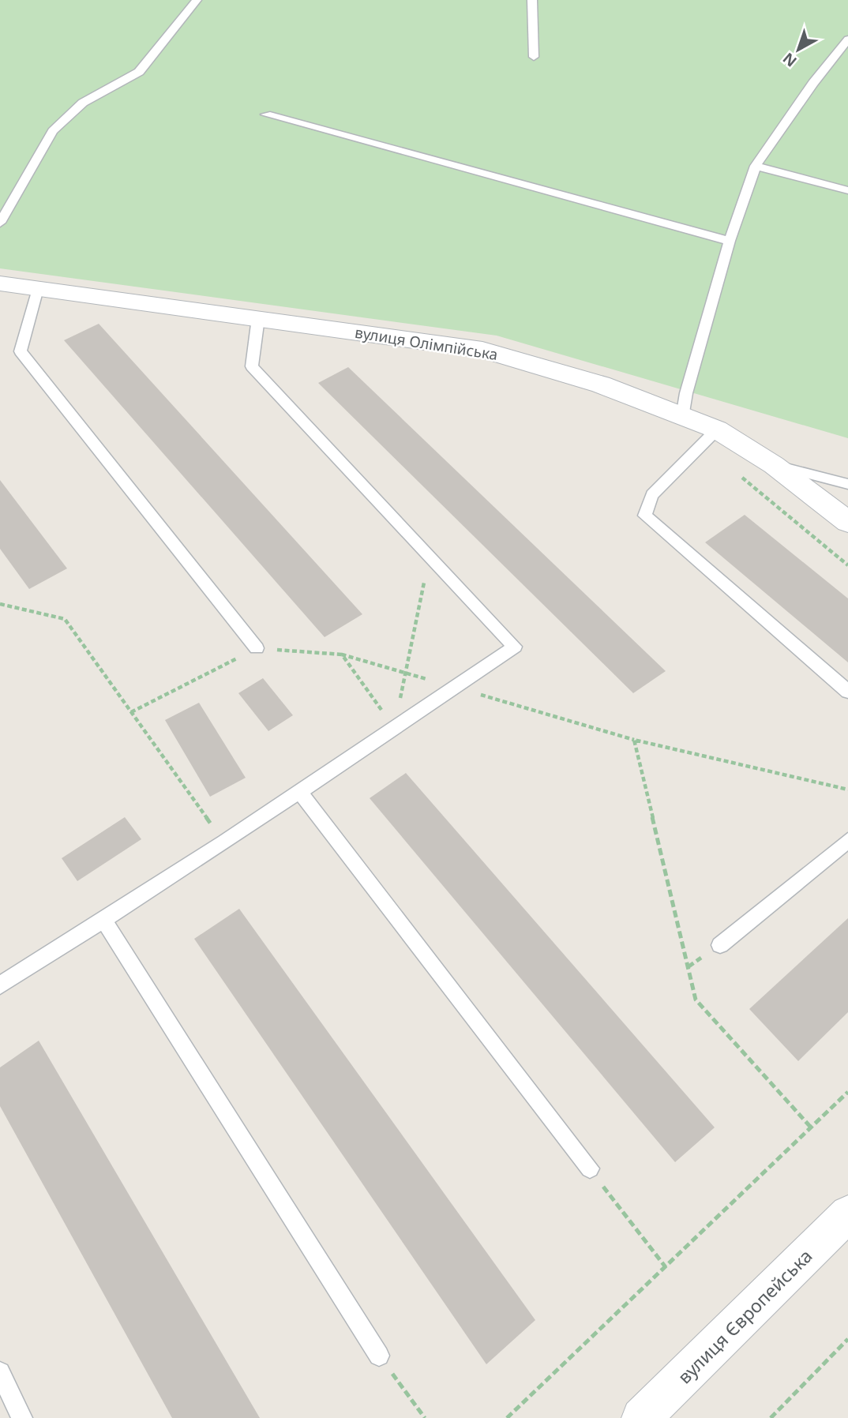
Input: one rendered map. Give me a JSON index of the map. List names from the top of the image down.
{
  "streets": {
    "street": ["вулиця Олімпійська", "вулиця Європейська"]
  },
  "north": "bottom left"
}
